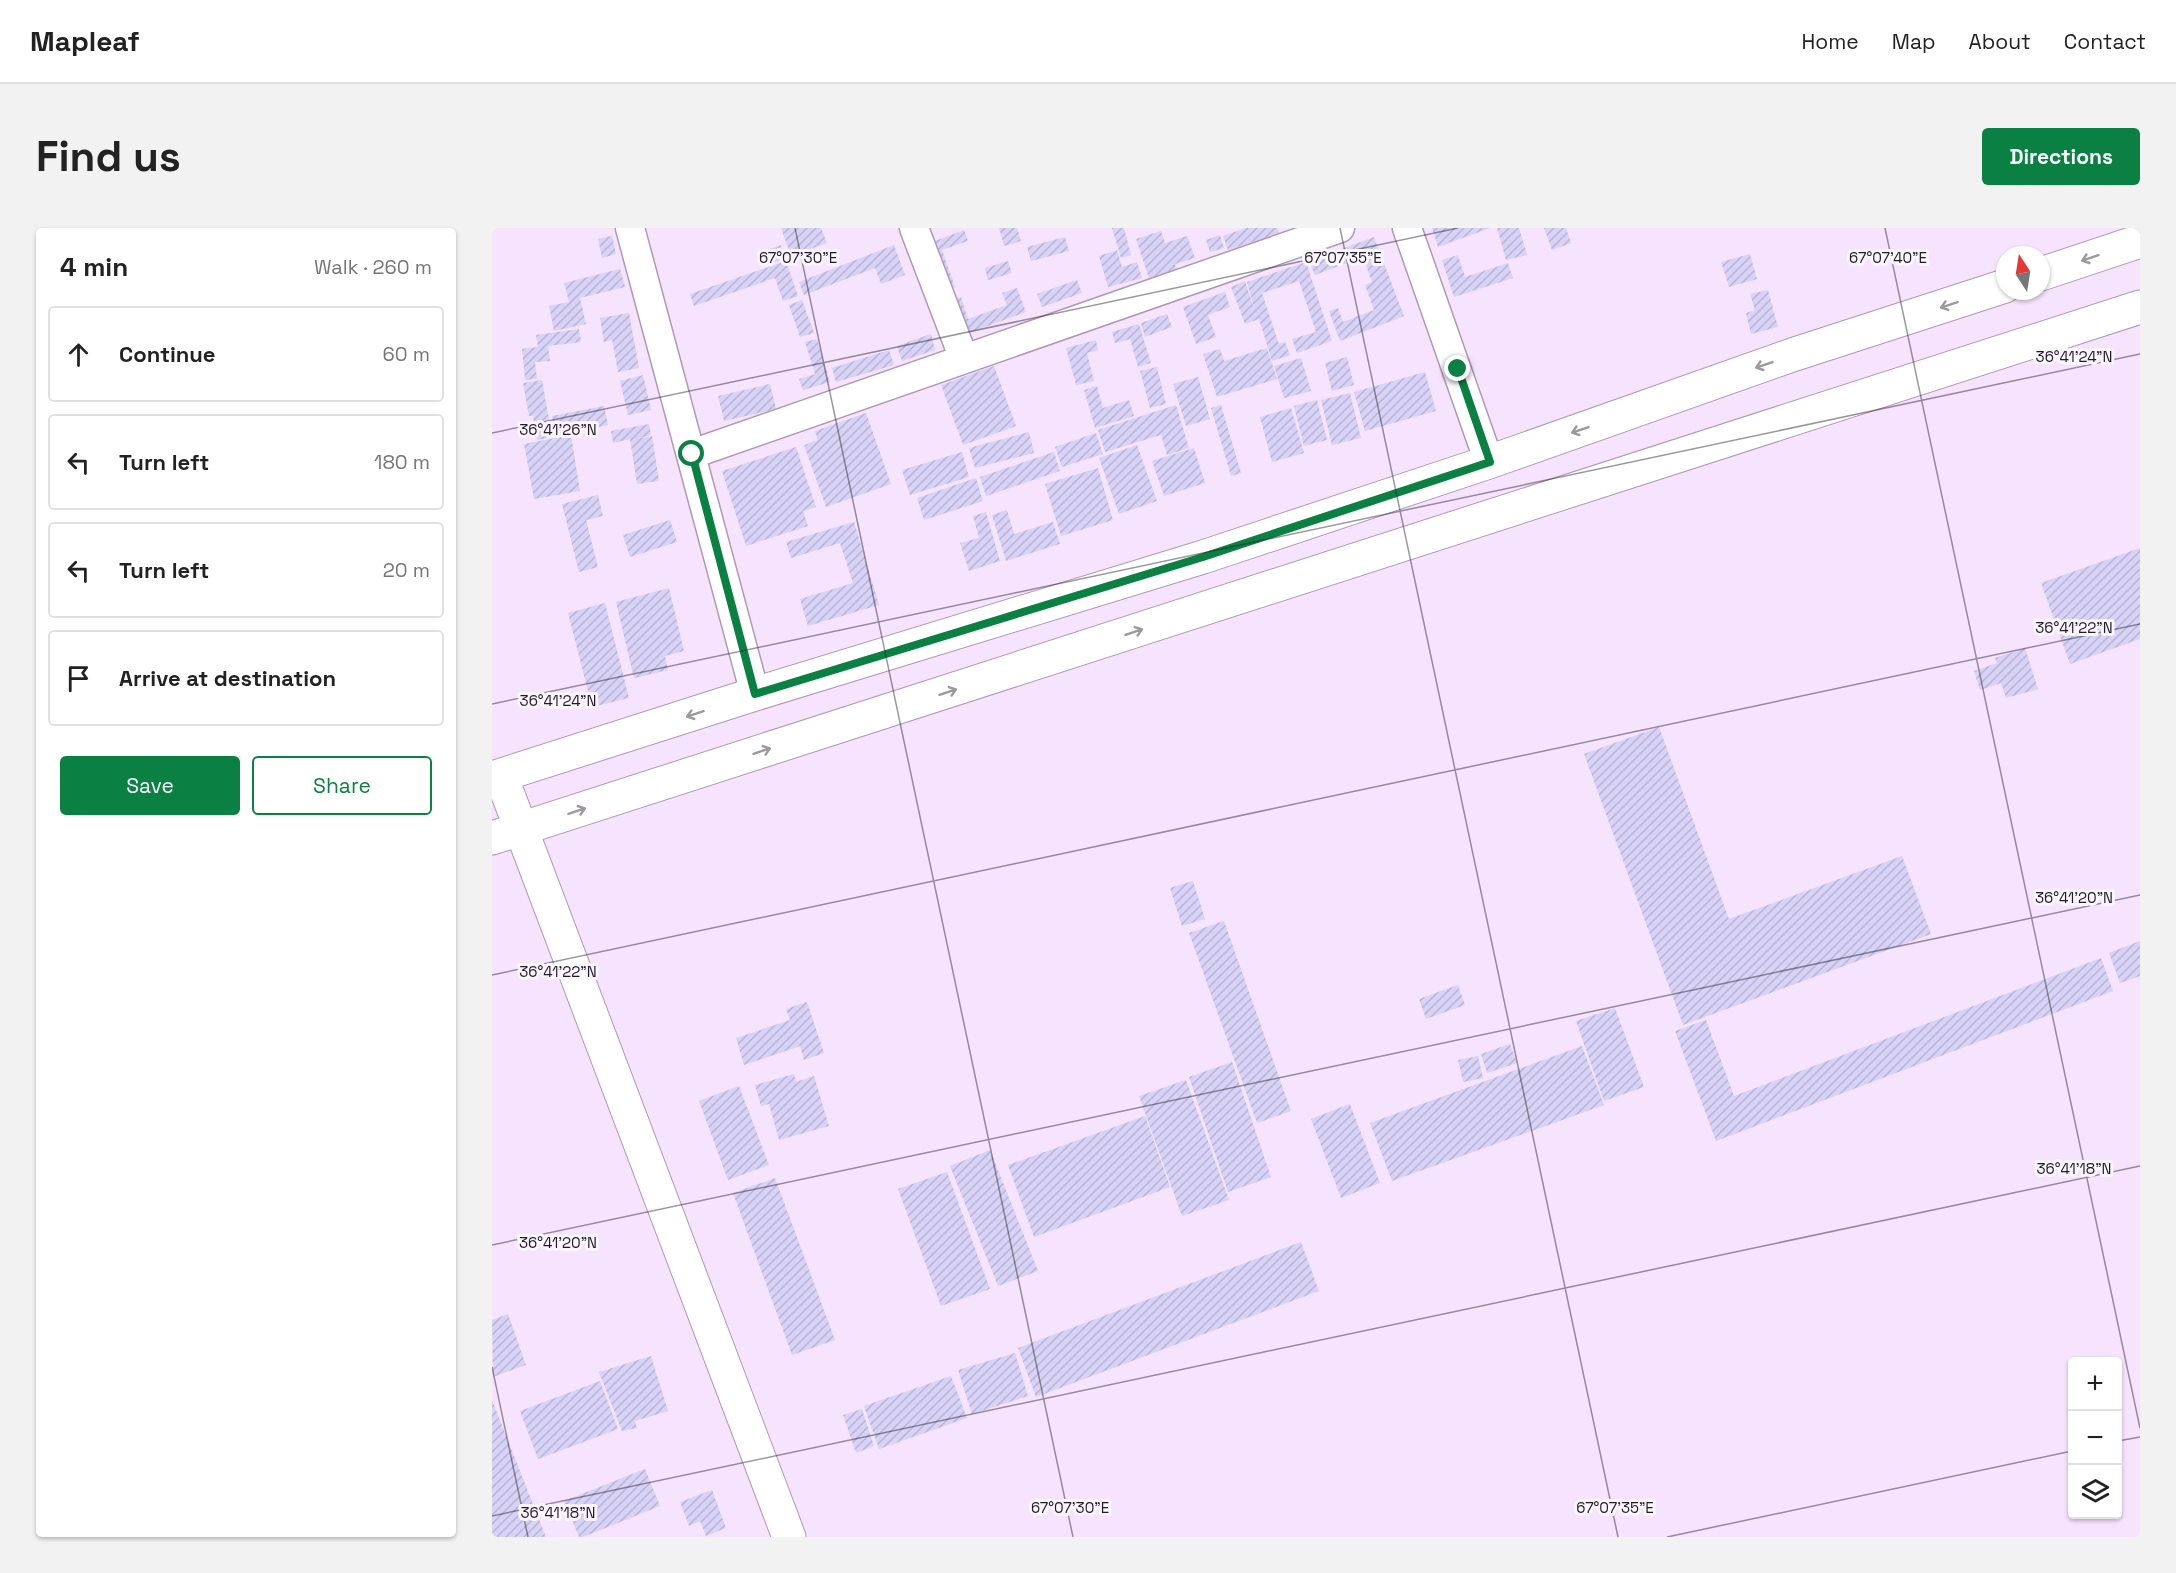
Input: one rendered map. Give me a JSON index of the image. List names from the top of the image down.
{
  "north": "top",
  "page": {
    "header": "Mapleaf",
    "nav": [
      "Home",
      "Map",
      "About",
      "Contact"
    ],
    "buttons": [
      "Directions",
      ["Save", "Share"]
    ],
    "title": "Find us",
    "heading": ["4 min", "Walk · 260 m"],
    "list": [
      ["Continue", "60 m"],
      ["Turn left", "180 m"],
      ["Turn left", "20 m"],
      "Arrive at destination"
    ],
    "map_buttons": ["+", "−"]
  },
  "coordinates": [
    "67°07'30\"E",
    "67°07'35\"E",
    "67°07'40\"E",
    "36°41'24\"N",
    "36°41'26\"N",
    "36°41'22\"N",
    "36°41'20\"N",
    "36°41'18\"N"
  ]
}
